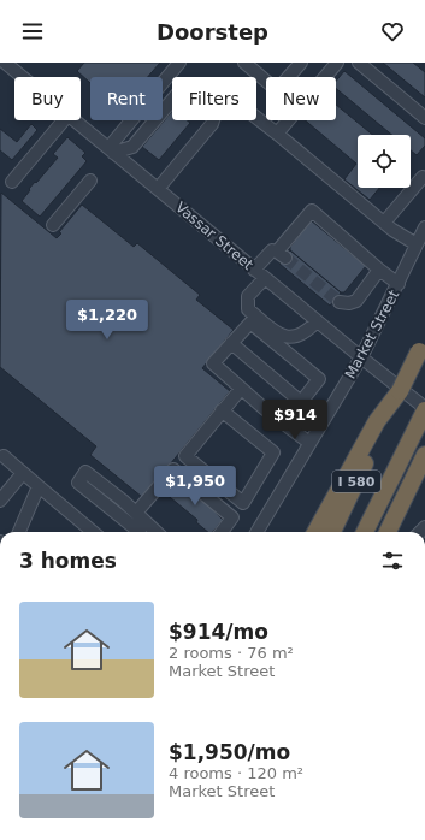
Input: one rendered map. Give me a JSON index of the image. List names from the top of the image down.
{
  "streets": {
    "highway": ["I 580"],
    "street": ["Vassar Street", "Market Street"]
  },
  "crossings": [
    ["Vassar Street", "Market Street"],
    ["Vassar Street", "I 580"]
  ],
  "page": {
    "header": "Doorstep",
    "chip": [
      "Buy",
      "Rent",
      "Filters",
      "New"
    ],
    "price": ["$1,220", "$914", "$1,950"],
    "heading": "3 homes",
    "list": [
      {
        "name": "$914/mo",
        "note": "2 rooms · 76 m² · Market Street"
      },
      {
        "name": "$1,950/mo",
        "note": "4 rooms · 120 m² · Market Street"
      }
    ]
  }
}
